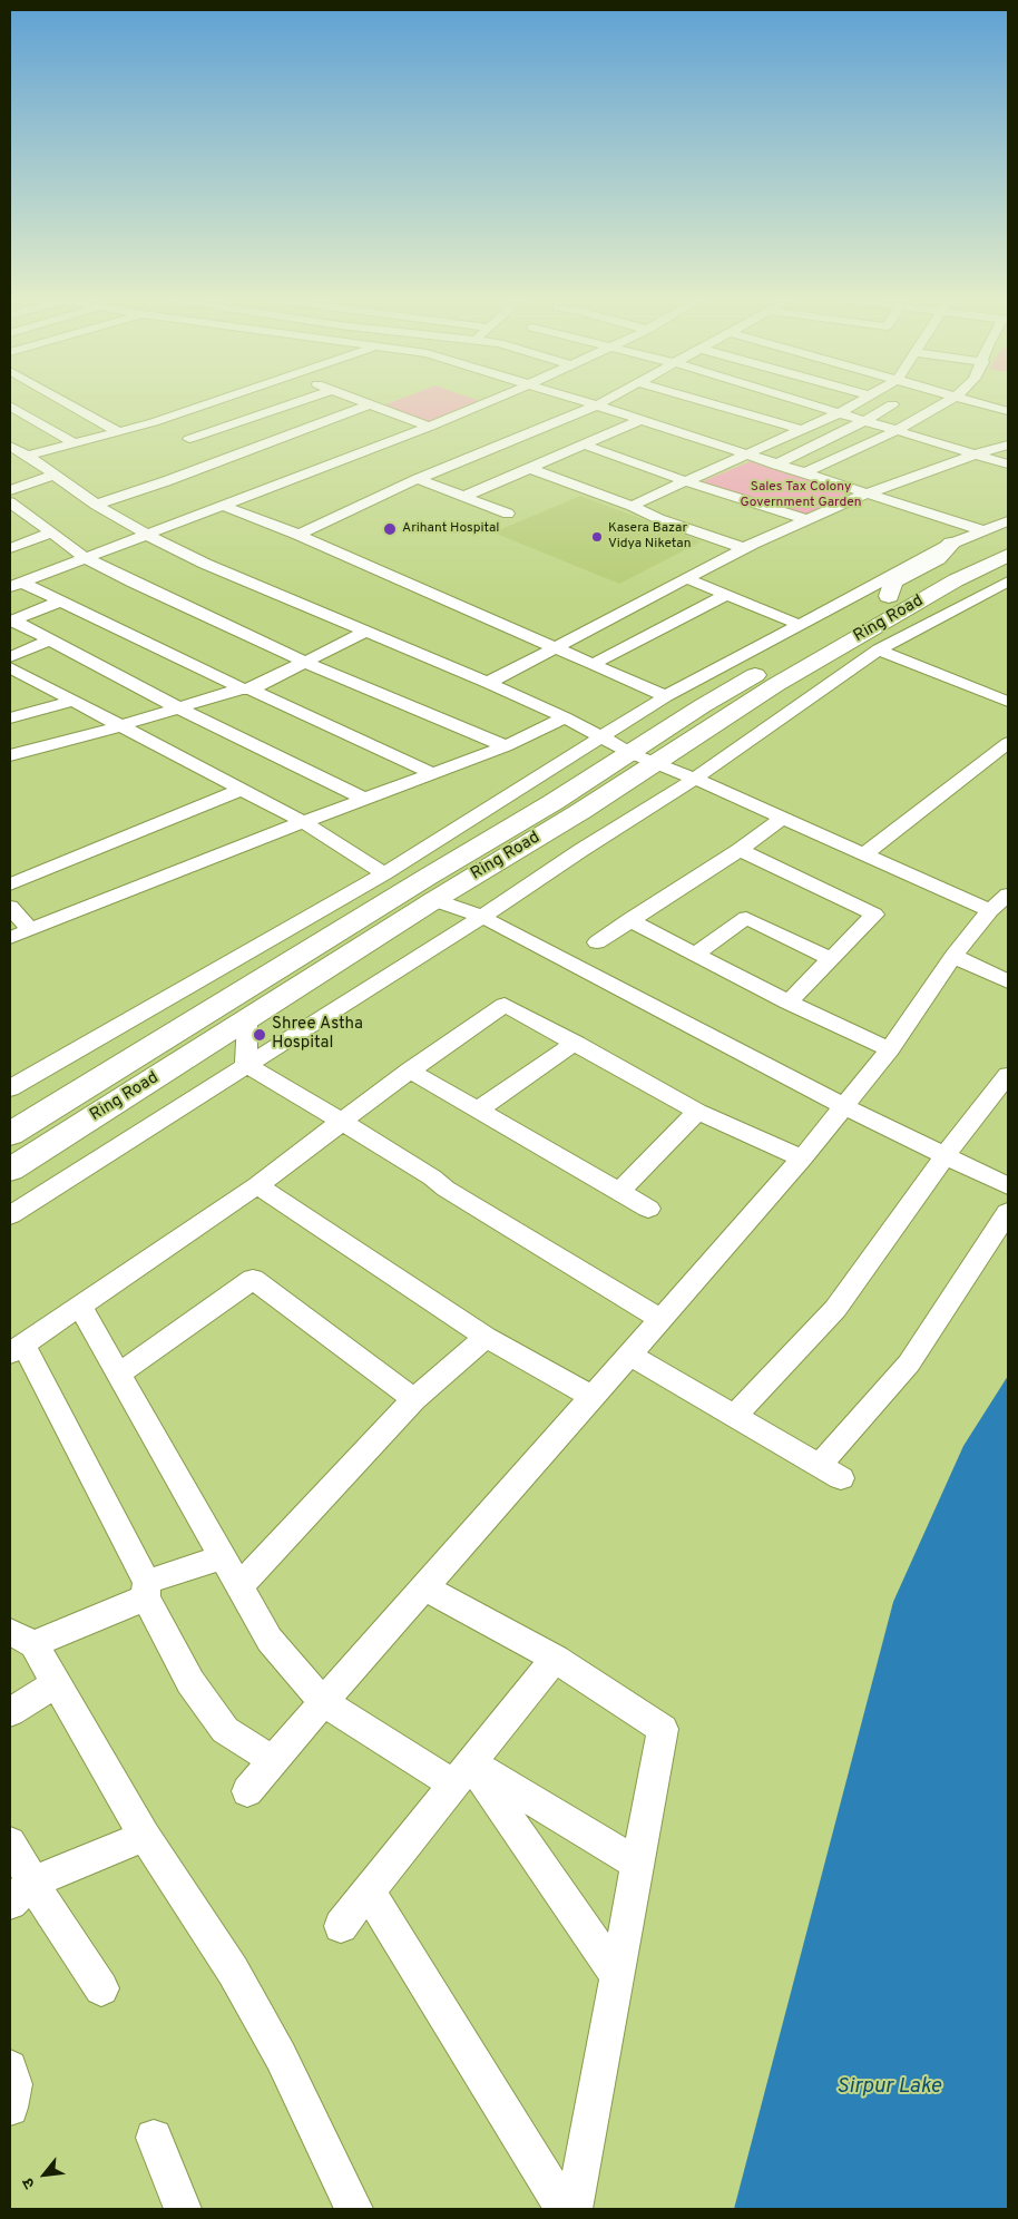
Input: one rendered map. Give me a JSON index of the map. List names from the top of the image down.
{
  "streets": {
    "highway": ["Ring Road"]
  },
  "water": ["Sirpur Lake"],
  "parks": ["Sales Tax Colony Government Garden"],
  "places": ["Arihant Hospital", "Kasera Bazar Vidya Niketan", "Shree Astha Hospital"],
  "north": "bottom left"
}
